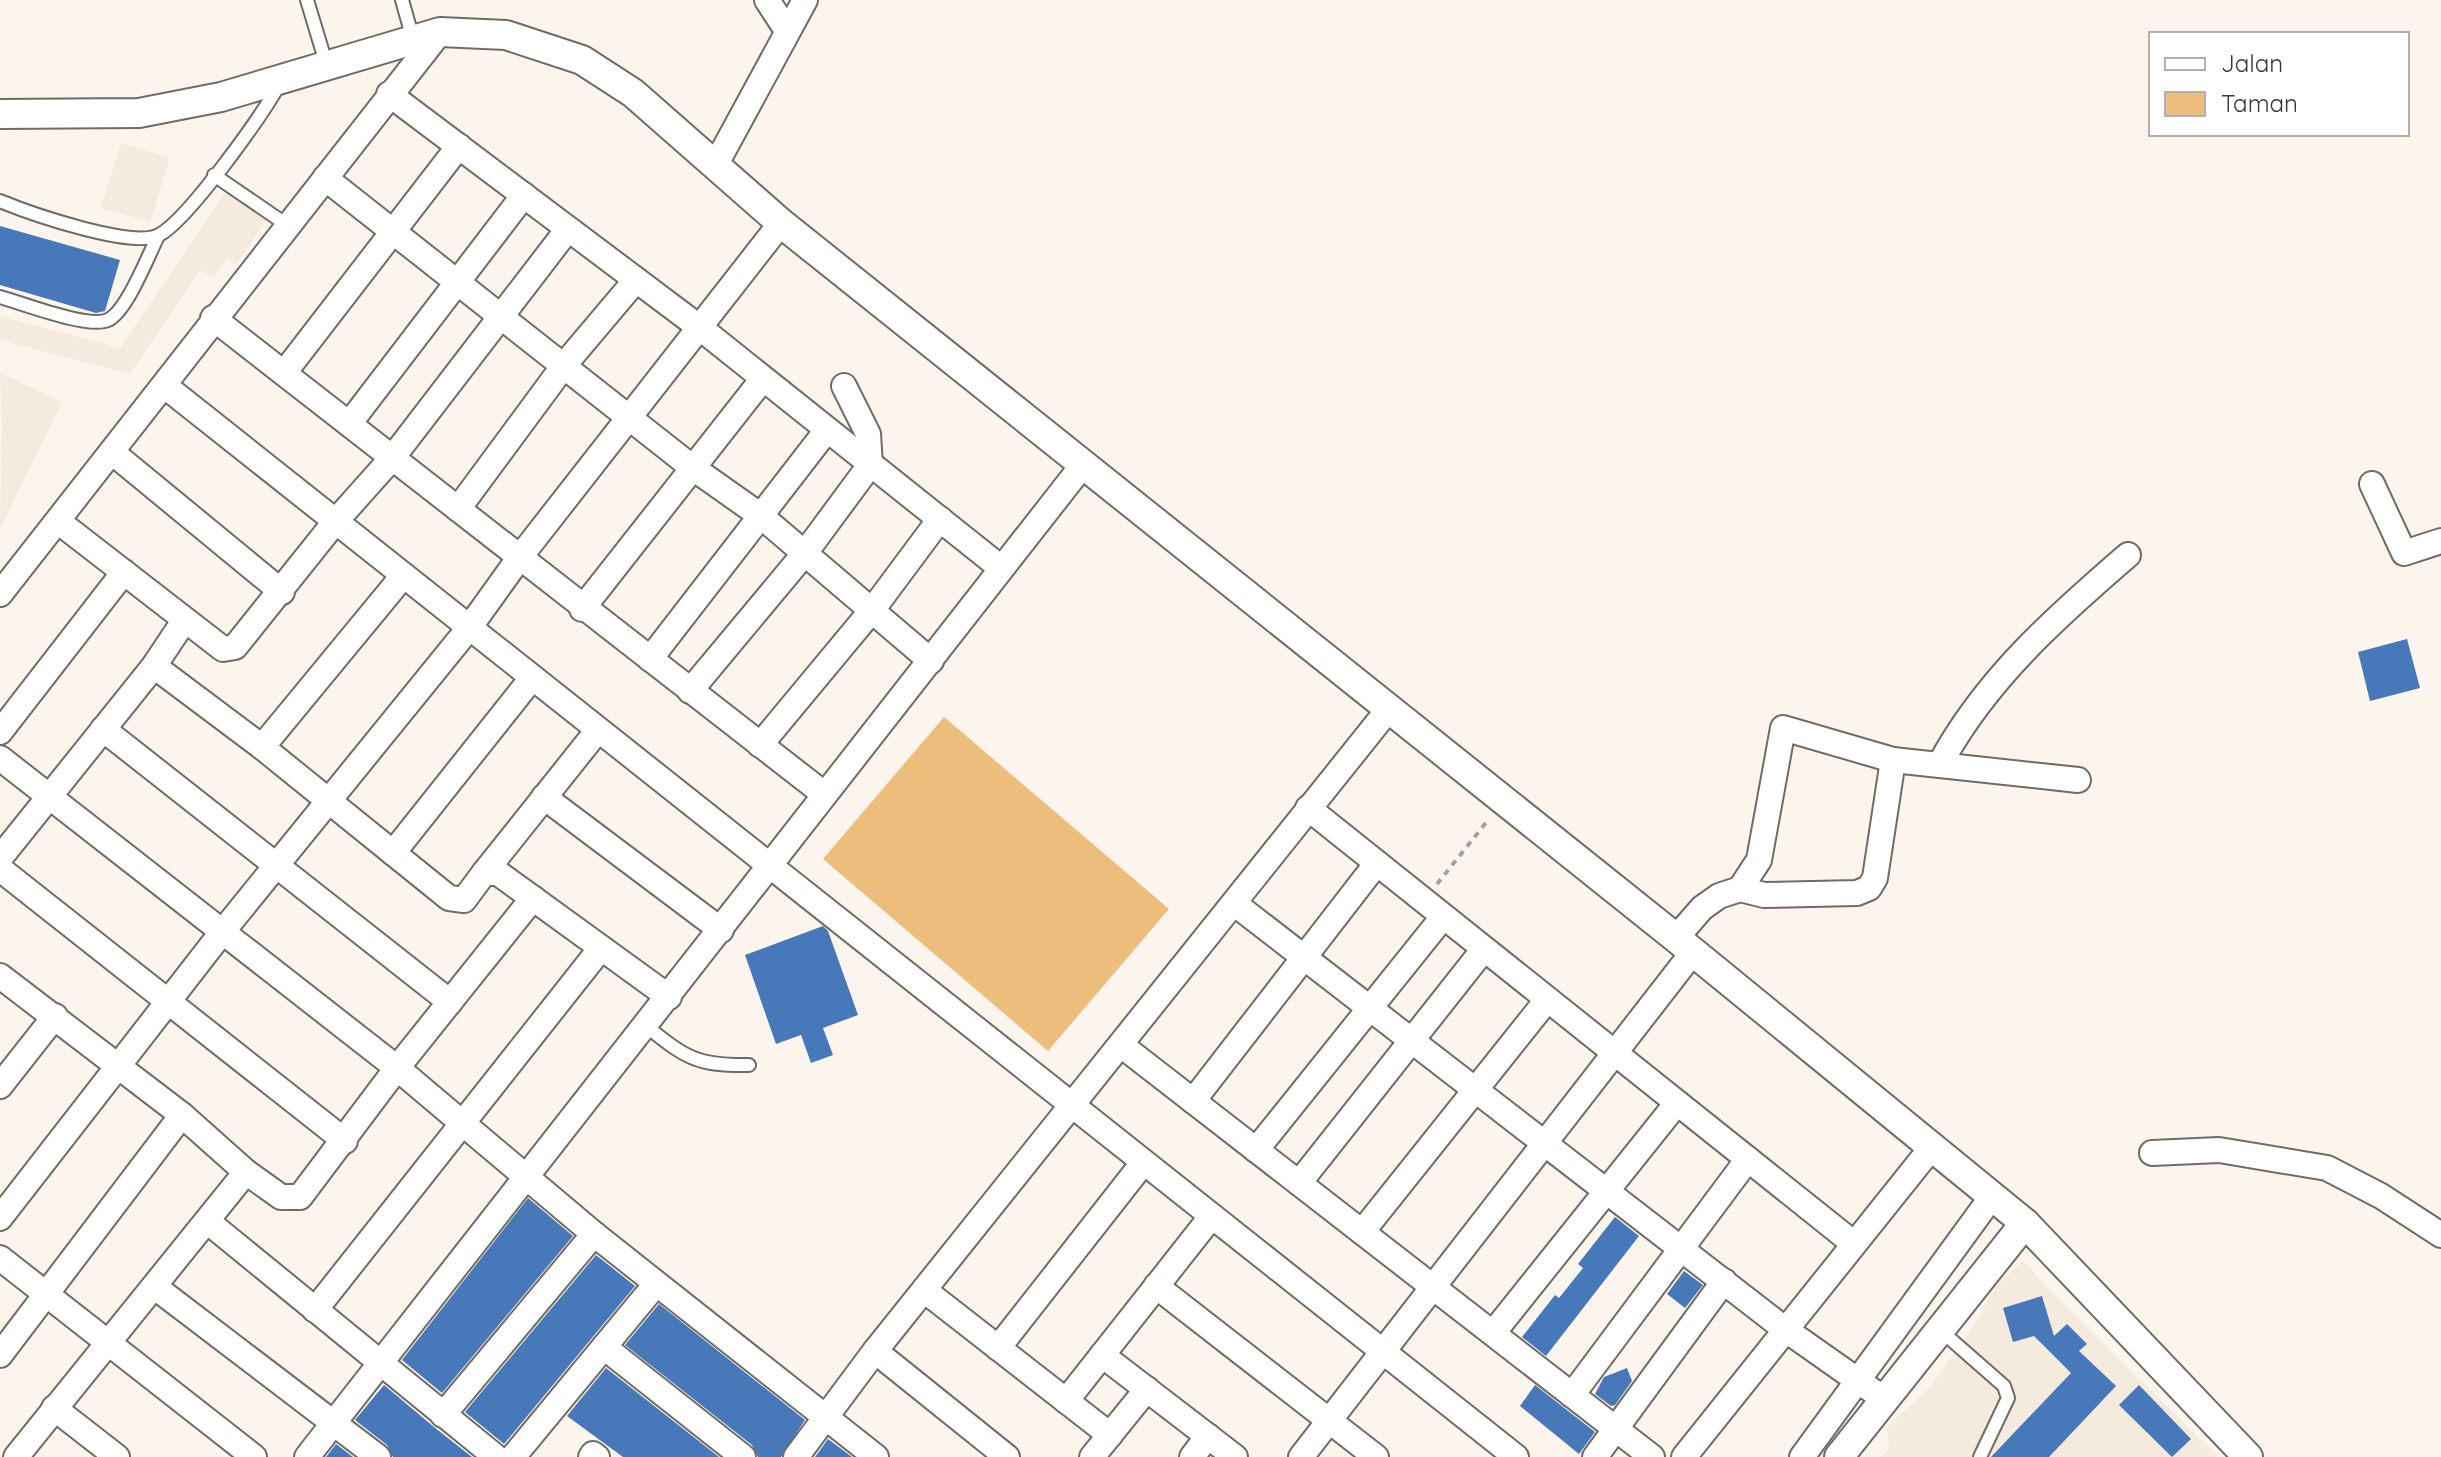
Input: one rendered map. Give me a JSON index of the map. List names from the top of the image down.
{
  "legend": ["Jalan", "Taman"]
}
